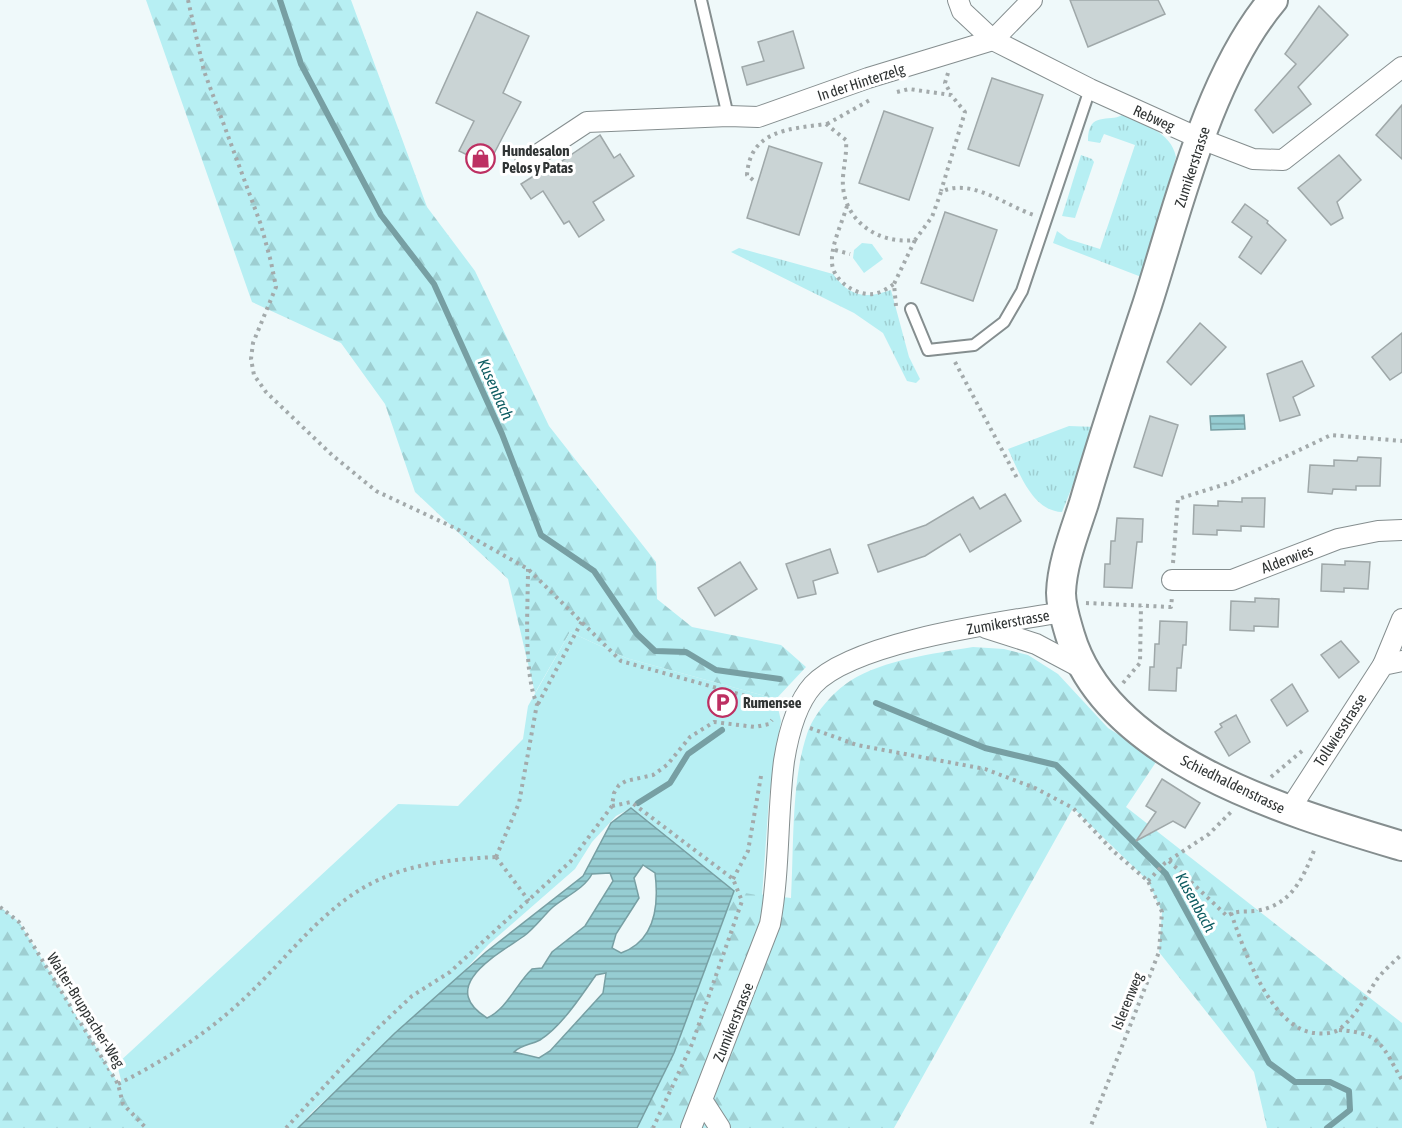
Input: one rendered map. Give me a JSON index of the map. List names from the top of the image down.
{
  "streets": {
    "main road": ["Zumikerstrasse", "Schiedhaldenstrasse"],
    "street": [
      "In der Hinterzelg",
      "Rebweg",
      "Alderwies",
      "Tollwiesstrasse"
    ],
    "path": ["Islerenweg", "Walter-Bruppacher-Weg"]
  },
  "crossings": [
    ["In der Hinterzelg", "Rebweg"],
    ["Rebweg", "Zumikerstrasse"],
    ["Zumikerstrasse", "Schiedhaldenstrasse"],
    ["Tollwiesstrasse", "Schiedhaldenstrasse"]
  ],
  "water": ["Kusenbach"],
  "places": {
    "shop": ["Hundesalon Pelos y Patas"],
    "parking": ["Rumensee"]
  }
}
